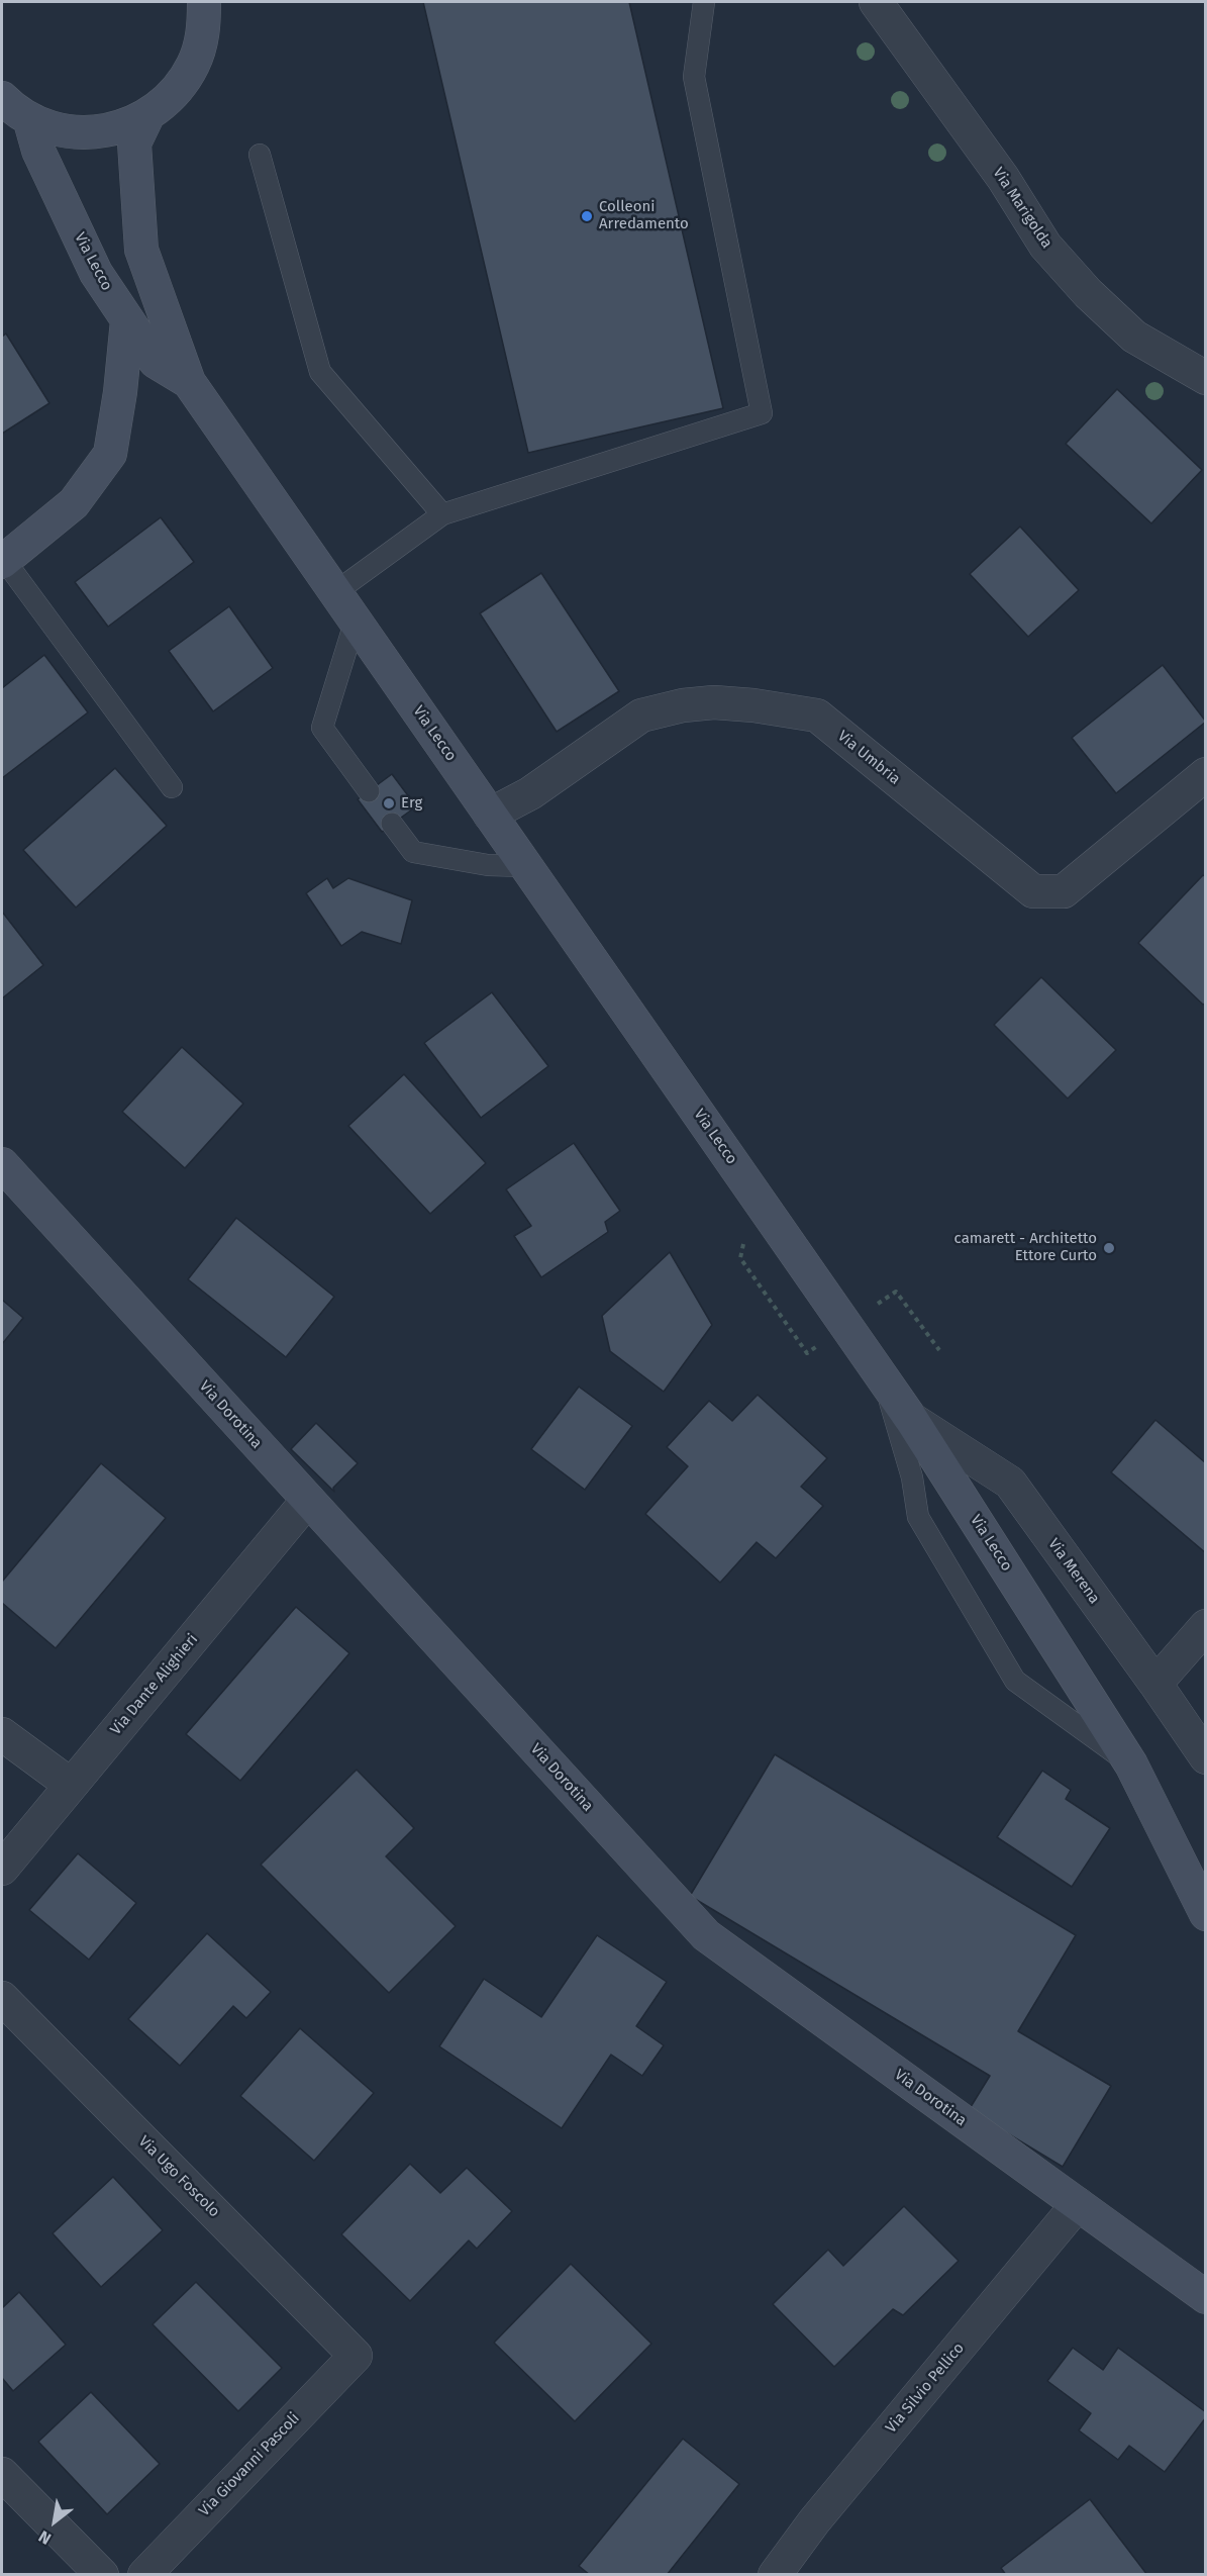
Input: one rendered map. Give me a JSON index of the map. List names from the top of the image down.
{
  "streets": {
    "main road": ["Via Lecco", "Via Dorotina"],
    "street": [
      "Via Marigolda",
      "Via Umbria",
      "Via Merena",
      "Via Dante Alighieri",
      "Via Ugo Foscolo",
      "Via Silvio Pellico",
      "Via Giovanni Pascoli"
    ]
  },
  "crossings": [
    ["Via Lecco", "Via Umbria"],
    ["Via Lecco", "Via Merena"],
    ["Via Dorotina", "Via Dante Alighieri"],
    ["Via Dorotina", "Via Silvio Pellico"],
    ["Via Ugo Foscolo", "Via Giovanni Pascoli"]
  ],
  "places": ["Colleoni Arredamento", "Erg", "camarett - Architetto Ettore Curto"],
  "north": "bottom left"
}
